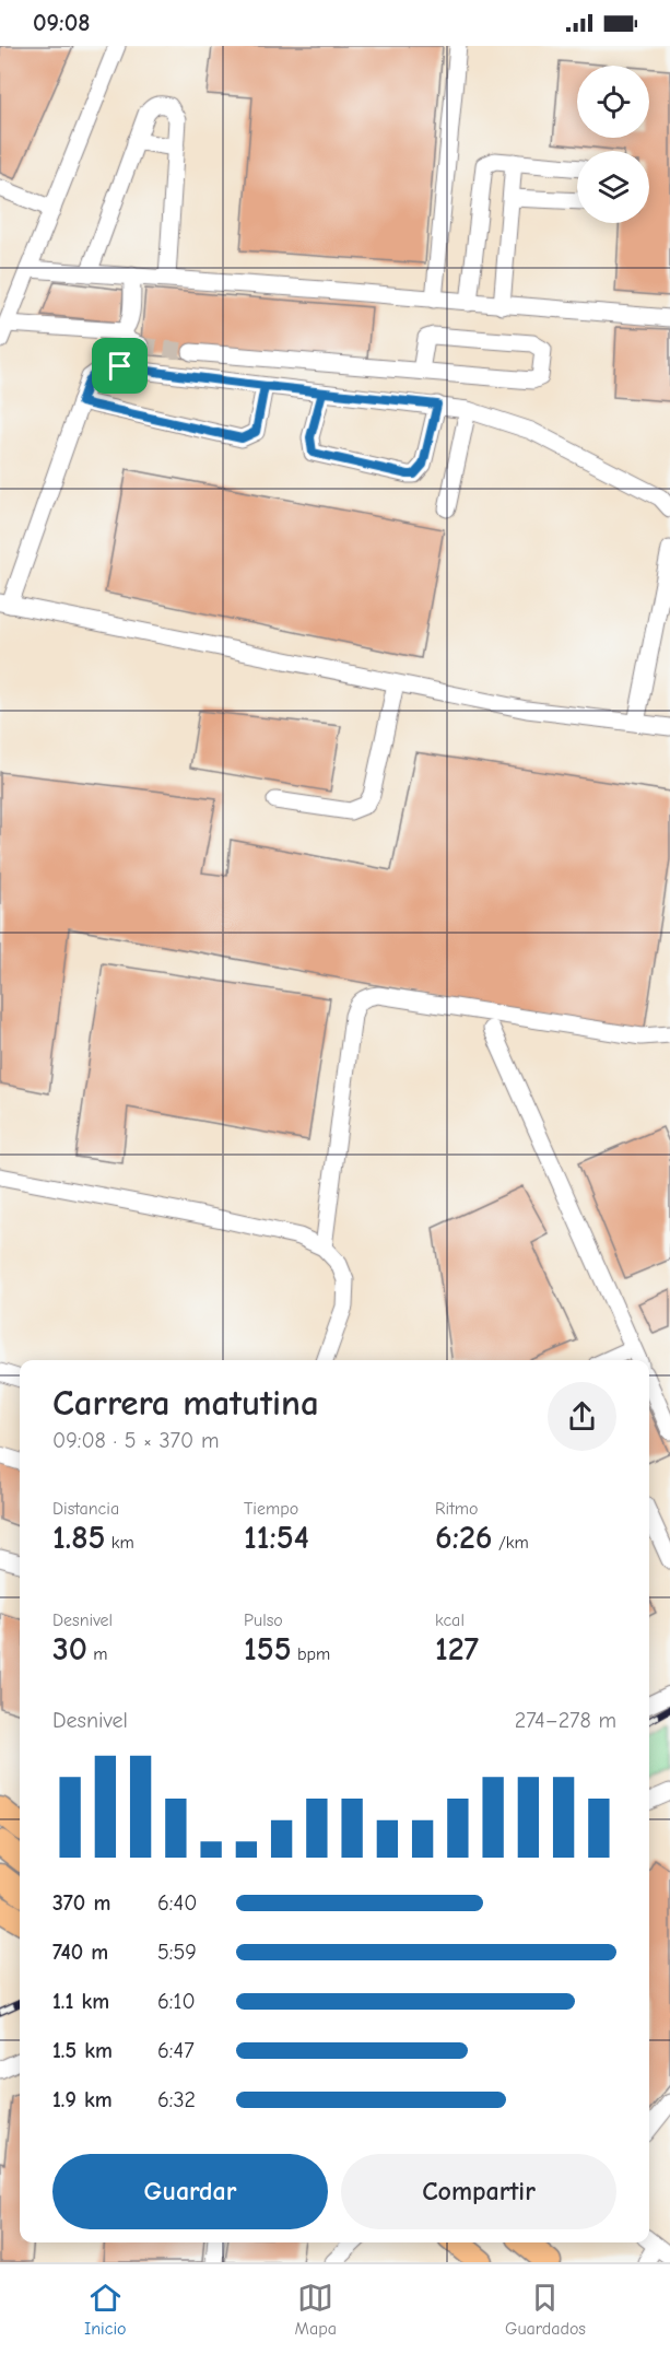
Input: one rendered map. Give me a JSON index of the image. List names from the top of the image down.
{
  "page": {
    "status": "09:08",
    "heading": ["Carrera matutina", "09:08 · 5 × 370 m"],
    "stats": [
      ["Distancia", "1.85 km"],
      ["Tiempo", "11:54"],
      ["Ritmo", "6:26 /km"],
      ["Desnivel", "30 m"],
      ["Pulso", "155 bpm"],
      ["kcal", "127"]
    ],
    "chart": ["Desnivel", "274–278 m"],
    "list": [
      {
        "name": "370 m",
        "note": "6:40"
      },
      {
        "name": "740 m",
        "note": "5:59"
      },
      {
        "name": "1.1 km",
        "note": "6:10"
      },
      {
        "name": "1.5 km",
        "note": "6:47"
      },
      {
        "name": "1.9 km",
        "note": "6:32"
      }
    ],
    "buttons": ["Guardar", "Compartir"],
    "tabs": ["Inicio", "Mapa", "Guardados"]
  }
}
